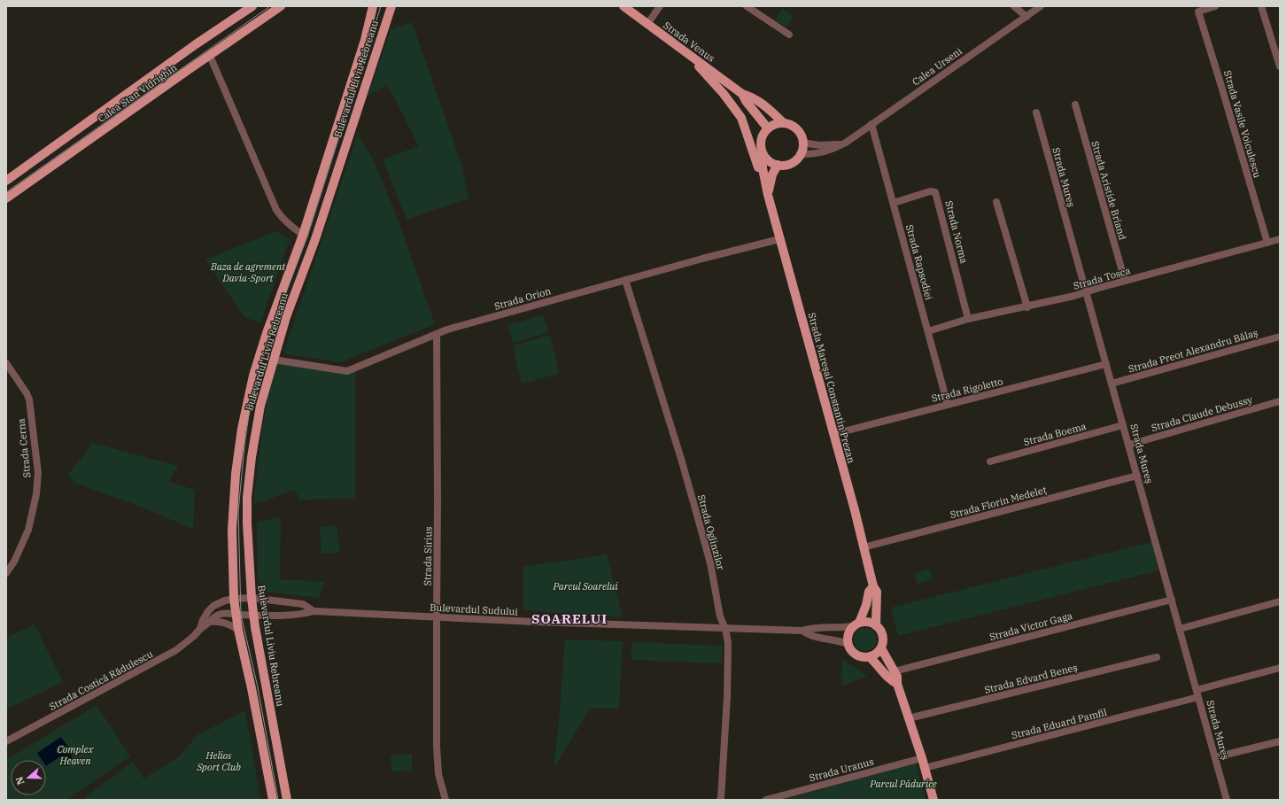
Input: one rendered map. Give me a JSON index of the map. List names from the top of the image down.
{
  "streets": {
    "main road": [
      "Strada Venus",
      "Bulevardul Liviu Rebreanu",
      "Calea Stan Vidrighin",
      "Strada Mareșal Constantin Prezan"
    ],
    "street": [
      "Calea Urseni",
      "Strada Vasile Voiculescu",
      "Strada Mureș",
      "Strada Aristide Briand",
      "Strada Norma",
      "Strada Rapsodiei",
      "Strada Tosca",
      "Strada Orion",
      "Strada Preot Alexandru Bălaș",
      "Strada Rigoletto",
      "Strada Claude Debussy",
      "Strada Boema",
      "Strada Cerna",
      "Strada Florin Medeleț",
      "Strada Oglinzilor",
      "Strada Sirius",
      "Bulevardul Sudului",
      "Strada Victor Gaga",
      "Strada Edvard Beneș",
      "Strada Costică Rădulescu",
      "Strada Eduard Pamfil",
      "Strada Uranus"
    ]
  },
  "crossings": [
    ["Strada Venus", "Calea Urseni"],
    ["Strada Venus", "Strada Mareșal Constantin Prezan"],
    ["Calea Urseni", "Strada Rapsodiei"],
    ["Calea Urseni", "Strada Mareșal Constantin Prezan"],
    ["Bulevardul Liviu Rebreanu", "Strada Orion"],
    ["Bulevardul Liviu Rebreanu", "Bulevardul Sudului"],
    ["Bulevardul Liviu Rebreanu", "Strada Costică Rădulescu"],
    ["Strada Vasile Voiculescu", "Strada Tosca"],
    ["Strada Mureș", "Strada Tosca"],
    ["Strada Mureș", "Strada Preot Alexandru Bălaș"],
    ["Strada Mureș", "Strada Rigoletto"],
    ["Strada Mureș", "Strada Claude Debussy"],
    ["Strada Mureș", "Strada Boema"],
    ["Strada Mureș", "Strada Florin Medeleț"],
    ["Strada Mureș", "Strada Victor Gaga"],
    ["Strada Mureș", "Strada Eduard Pamfil"],
    ["Strada Aristide Briand", "Strada Tosca"],
    ["Strada Norma", "Strada Rapsodiei"],
    ["Strada Norma", "Strada Tosca"],
    ["Strada Rapsodiei", "Strada Tosca"],
    ["Strada Rapsodiei", "Strada Rigoletto"],
    ["Strada Orion", "Strada Mareșal Constantin Prezan"],
    ["Strada Orion", "Strada Oglinzilor"],
    ["Strada Orion", "Strada Sirius"],
    ["Strada Mareșal Constantin Prezan", "Strada Rigoletto"],
    ["Strada Mareșal Constantin Prezan", "Strada Florin Medeleț"],
    ["Strada Mareșal Constantin Prezan", "Bulevardul Sudului"],
    ["Strada Oglinzilor", "Bulevardul Sudului"],
    ["Strada Sirius", "Bulevardul Sudului"],
    ["Bulevardul Sudului", "Strada Costică Rădulescu"]
  ],
  "districts": ["SOARELUI"],
  "parks": [
    "Baza de agrement Davia-Sport",
    "Parcul Soarelui",
    "Complex Heaven",
    "Helios Sport Club",
    "Parcul Pădurice"
  ],
  "north": "left"
}
